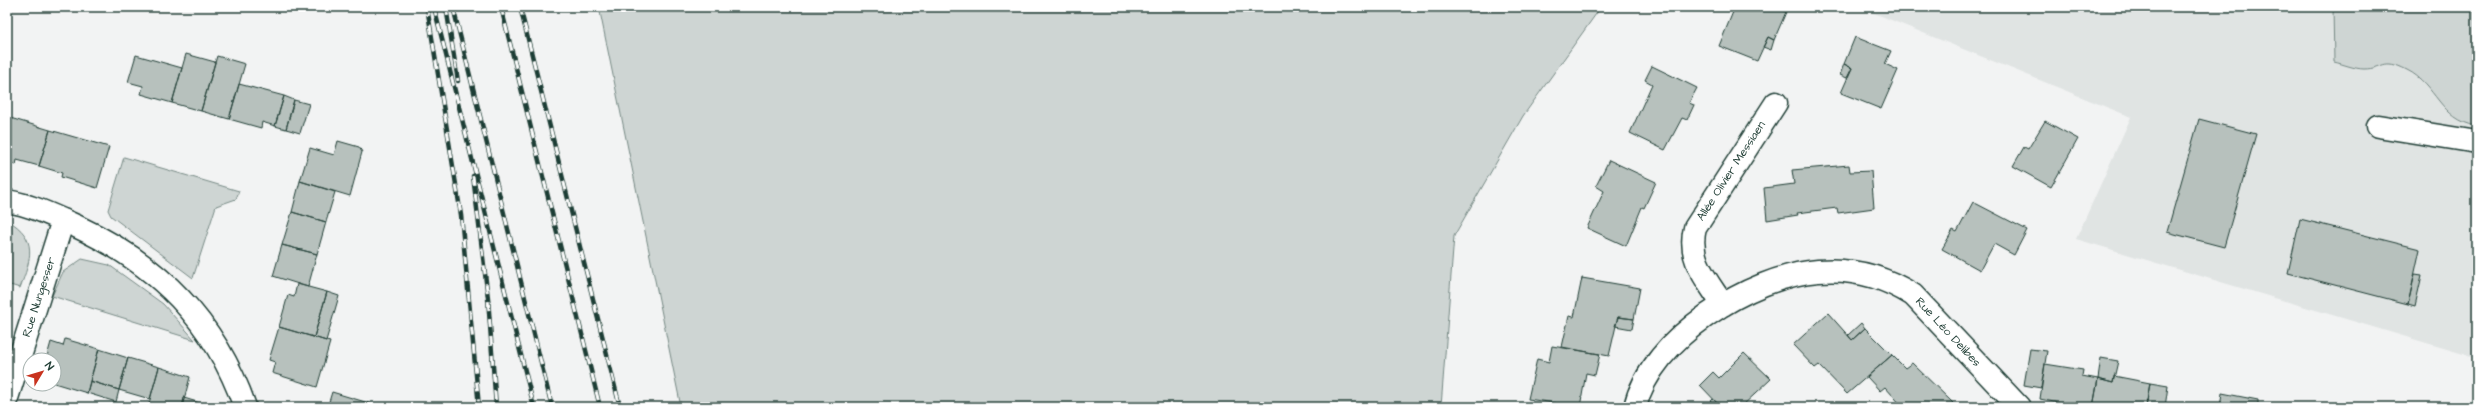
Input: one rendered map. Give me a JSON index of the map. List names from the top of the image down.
{
  "streets": {
    "street": ["Allée Olivier Messiaen", "Rue Nungesser", "Rue Léo Delibes"]
  },
  "crossings": [
    ["Allée Olivier Messiaen", "Rue Léo Delibes"]
  ],
  "north": "top right"
}
